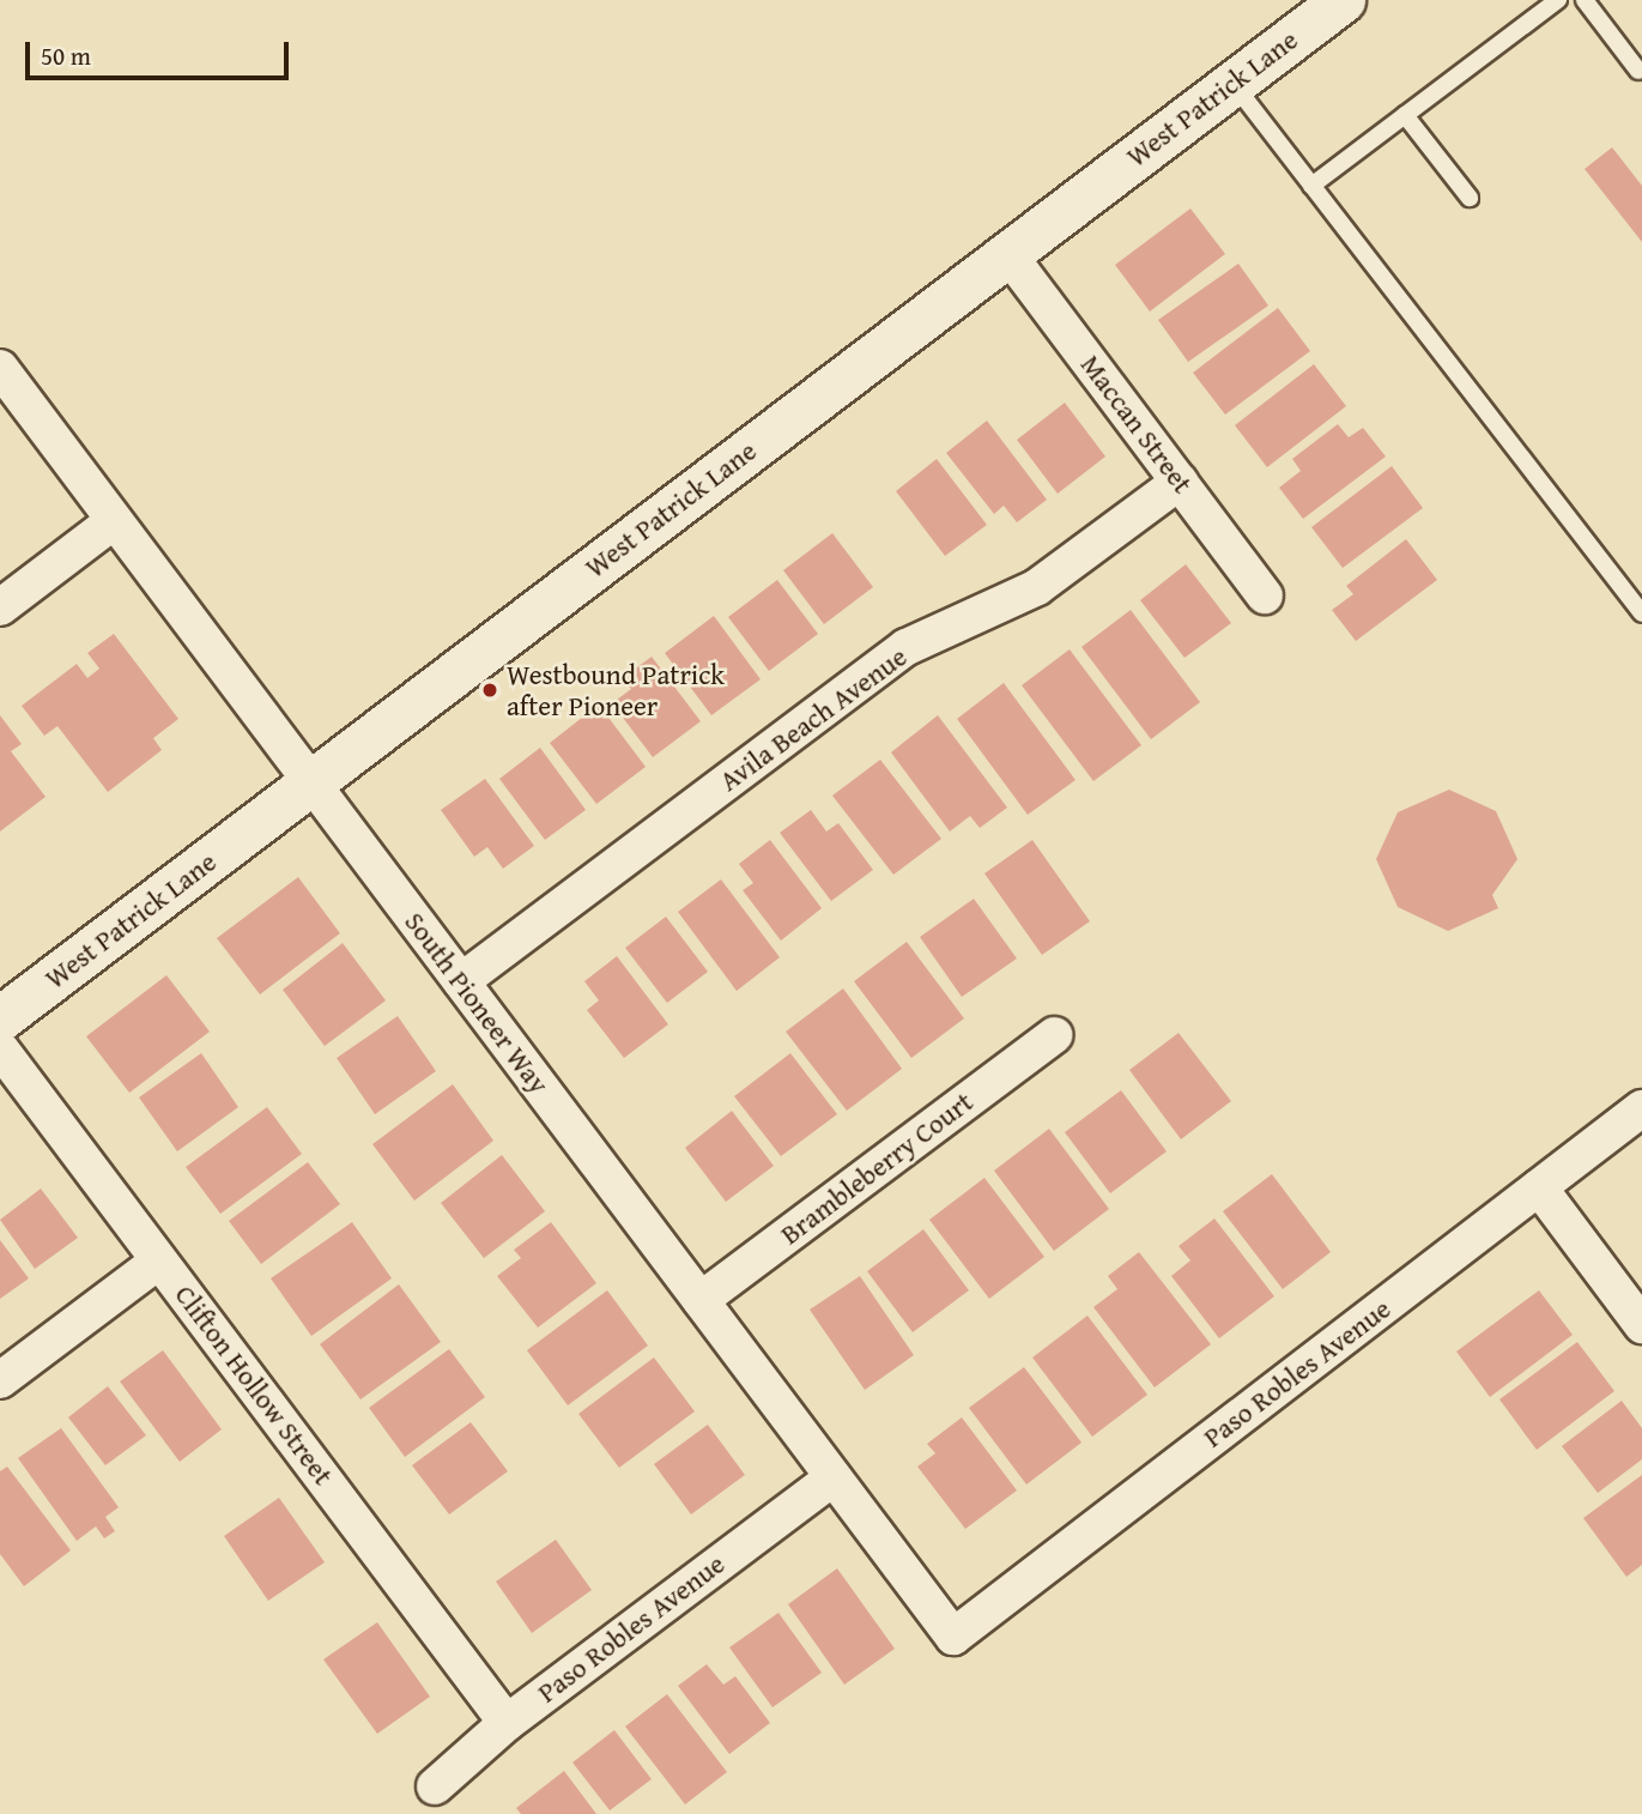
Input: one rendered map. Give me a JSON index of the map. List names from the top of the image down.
{
  "streets": {
    "street": [
      "West Patrick Lane",
      "Maccan Street",
      "Avila Beach Avenue",
      "South Pioneer Way",
      "Brambleberry Court",
      "Paso Robles Avenue",
      "Clifton Hollow Street"
    ]
  },
  "crossings": [
    ["West Patrick Lane", "Maccan Street"],
    ["West Patrick Lane", "South Pioneer Way"],
    ["Maccan Street", "Avila Beach Avenue"],
    ["Avila Beach Avenue", "South Pioneer Way"],
    ["South Pioneer Way", "Brambleberry Court"],
    ["South Pioneer Way", "Paso Robles Avenue"],
    ["Paso Robles Avenue", "Clifton Hollow Street"]
  ],
  "places": ["Westbound Patrick after Pioneer"],
  "scale_bar": "50 m"
}
